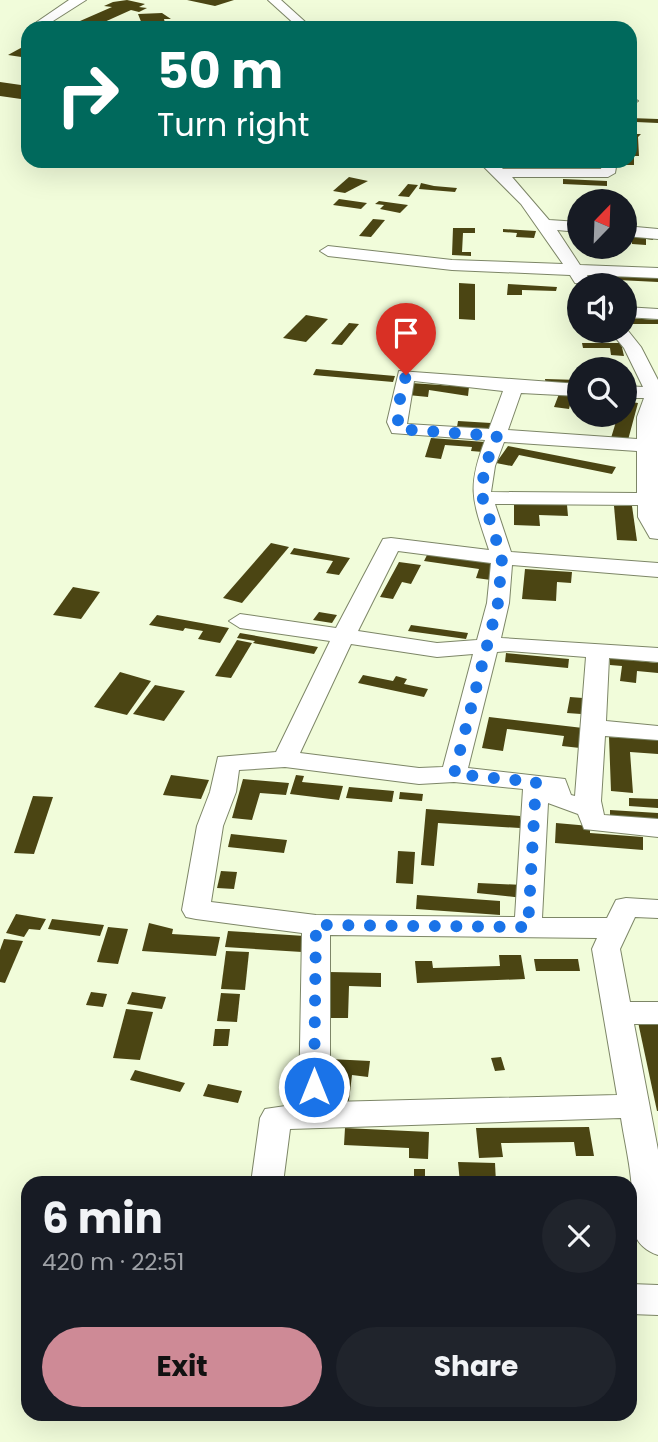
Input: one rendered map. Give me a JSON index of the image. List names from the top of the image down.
{
  "north": "top right",
  "page": {
    "turn": ["50 m", "Turn right"],
    "heading": ["6 min", "420 m · 22:51"],
    "buttons": ["Exit", "Share"]
  }
}
